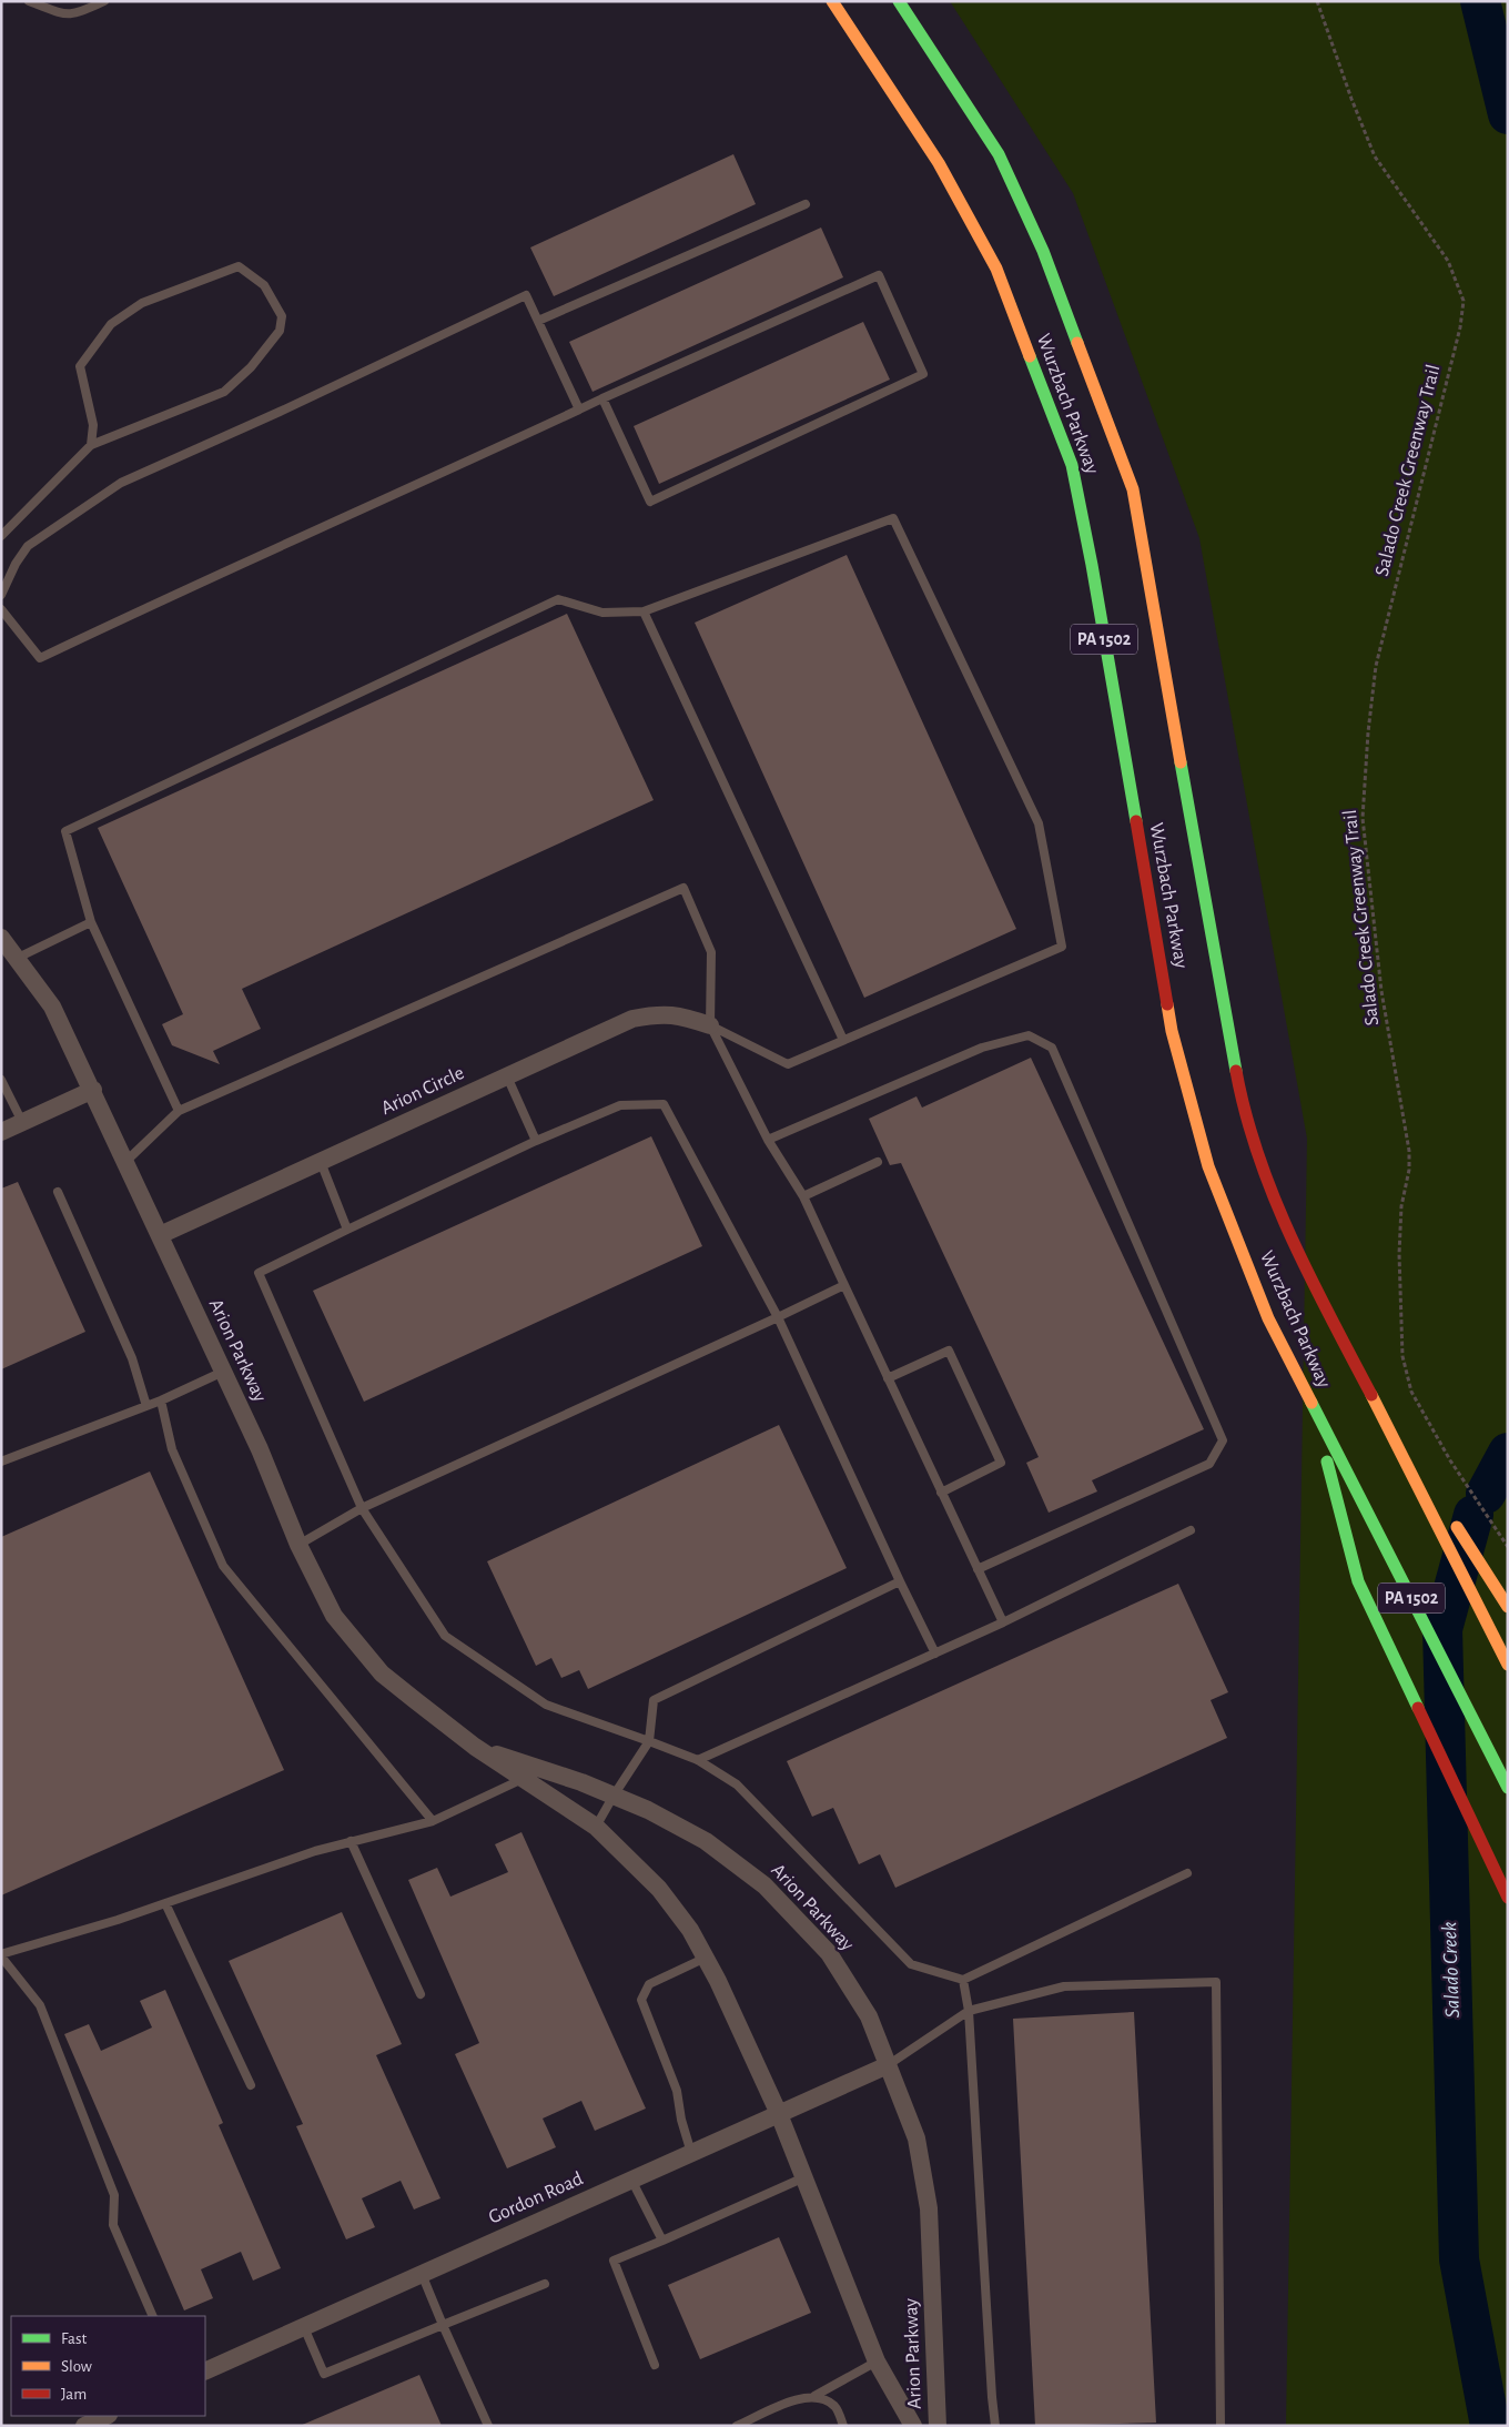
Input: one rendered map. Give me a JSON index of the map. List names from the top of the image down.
{
  "streets": {
    "highway": ["Wurzbach Parkway", "PA 1502"],
    "street": ["Arion Circle", "Arion Parkway", "Gordon Road"],
    "path": ["Salado Creek Greenway Trail"]
  },
  "crossings": [
    ["Arion Circle", "Arion Parkway"],
    ["Arion Parkway", "Gordon Road"]
  ],
  "water": ["Salado Creek"],
  "legend": ["Fast", "Slow", "Jam"]
}
